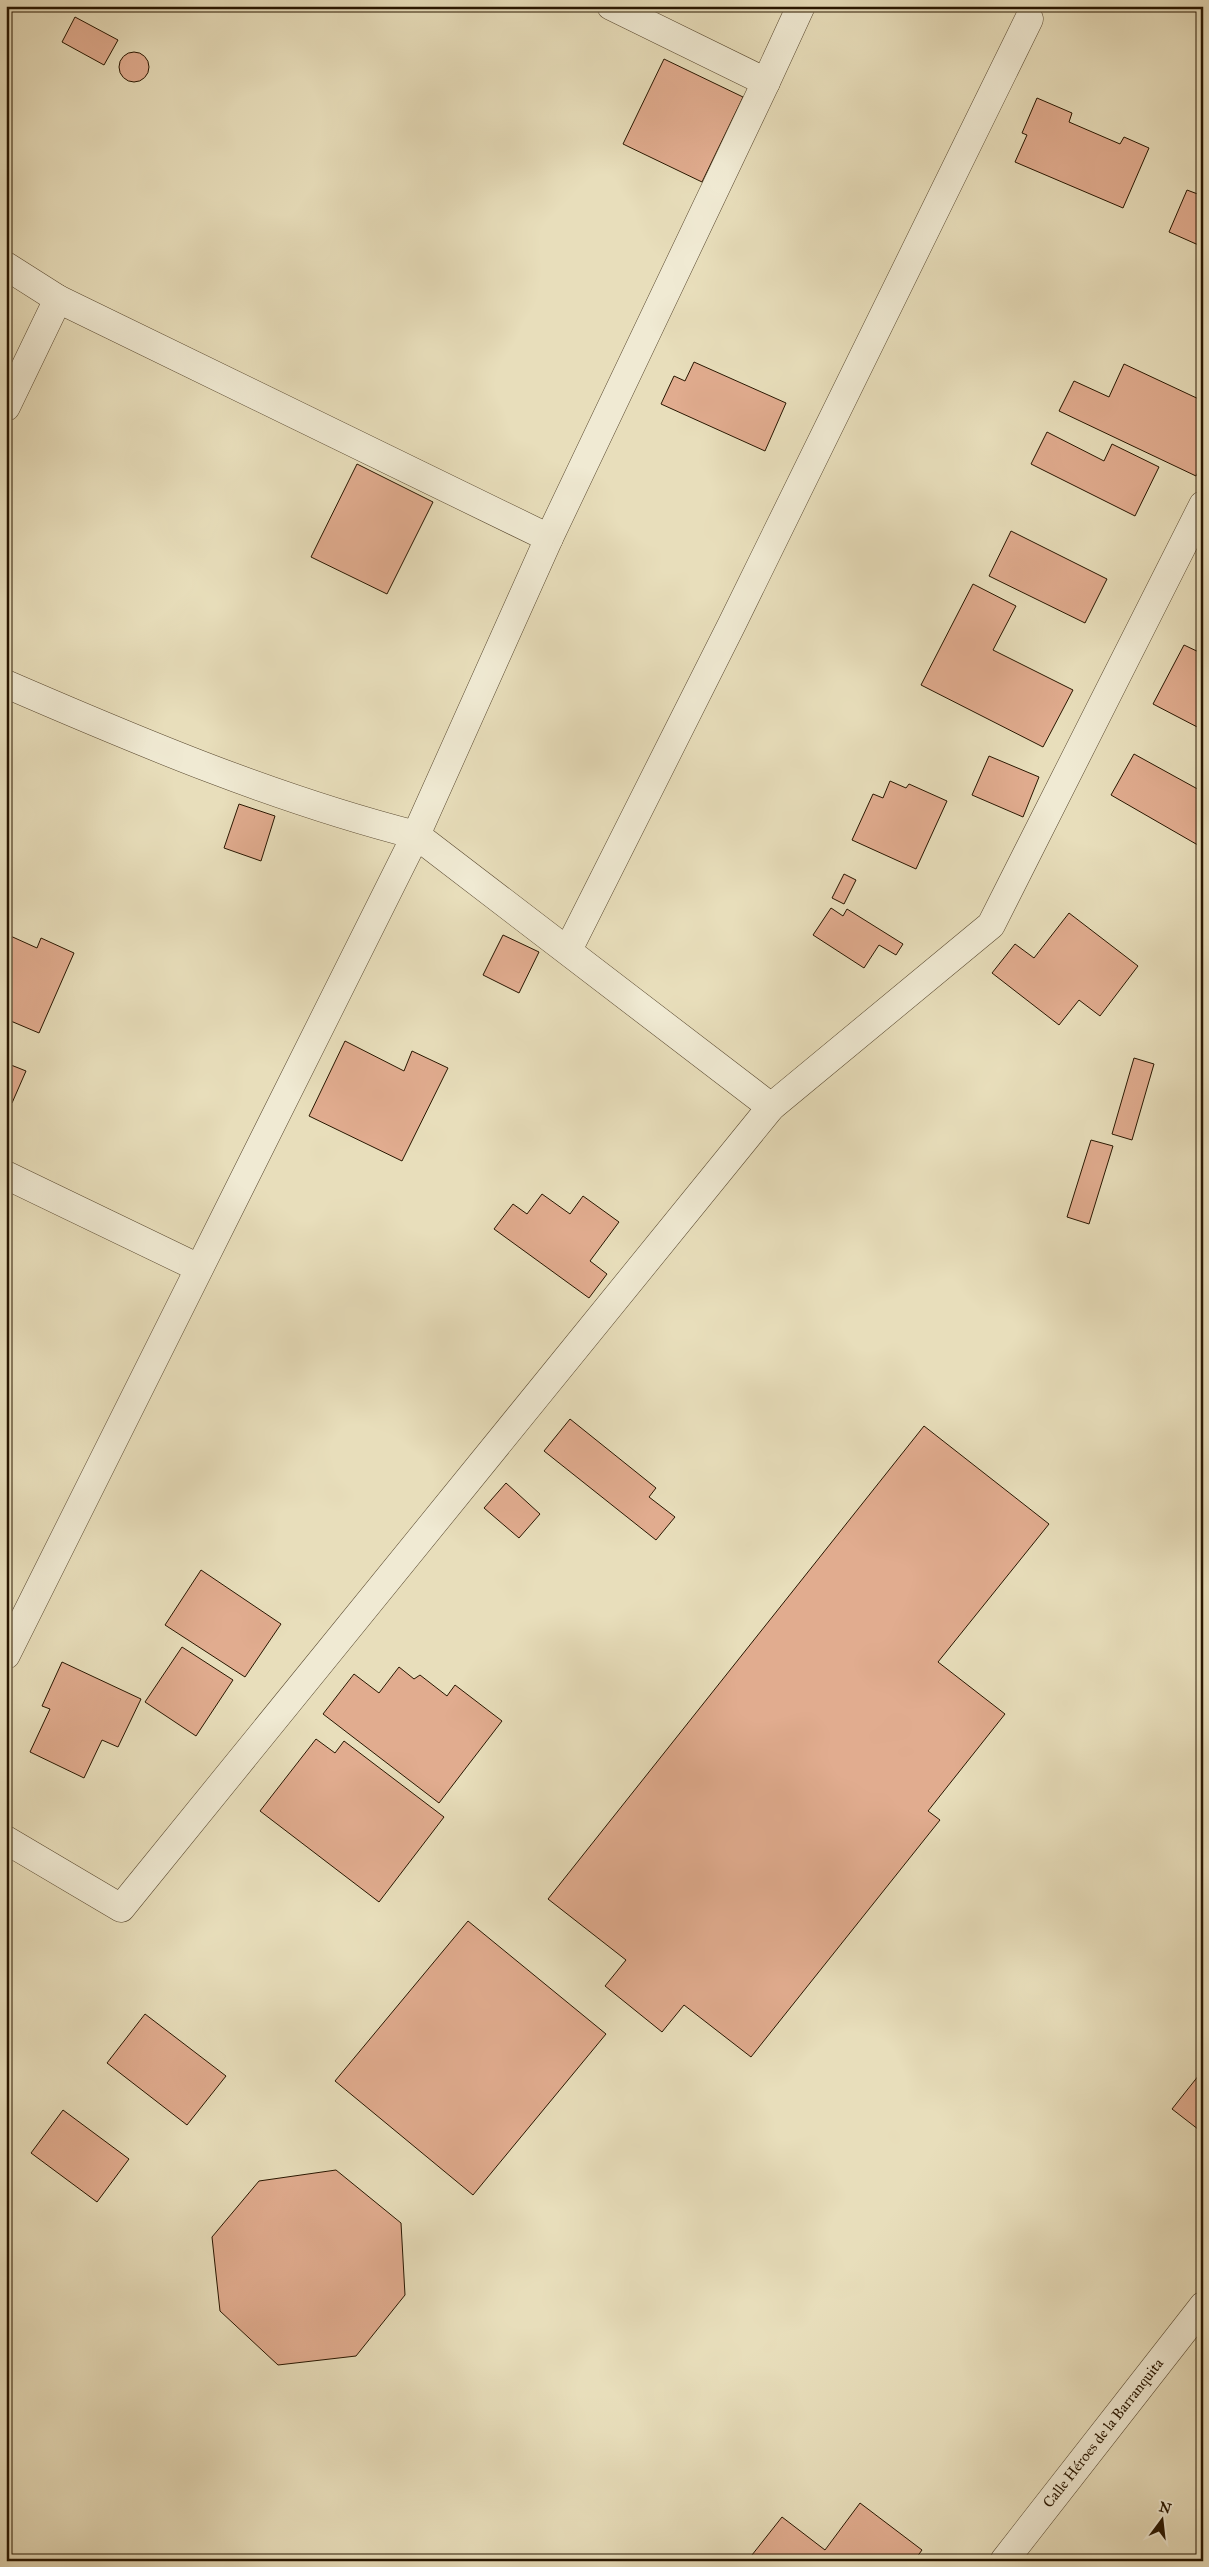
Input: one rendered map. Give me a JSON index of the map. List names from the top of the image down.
{
  "streets": {
    "street": ["Calle Héroes de la Barranquita"]
  },
  "north": "top"
}
